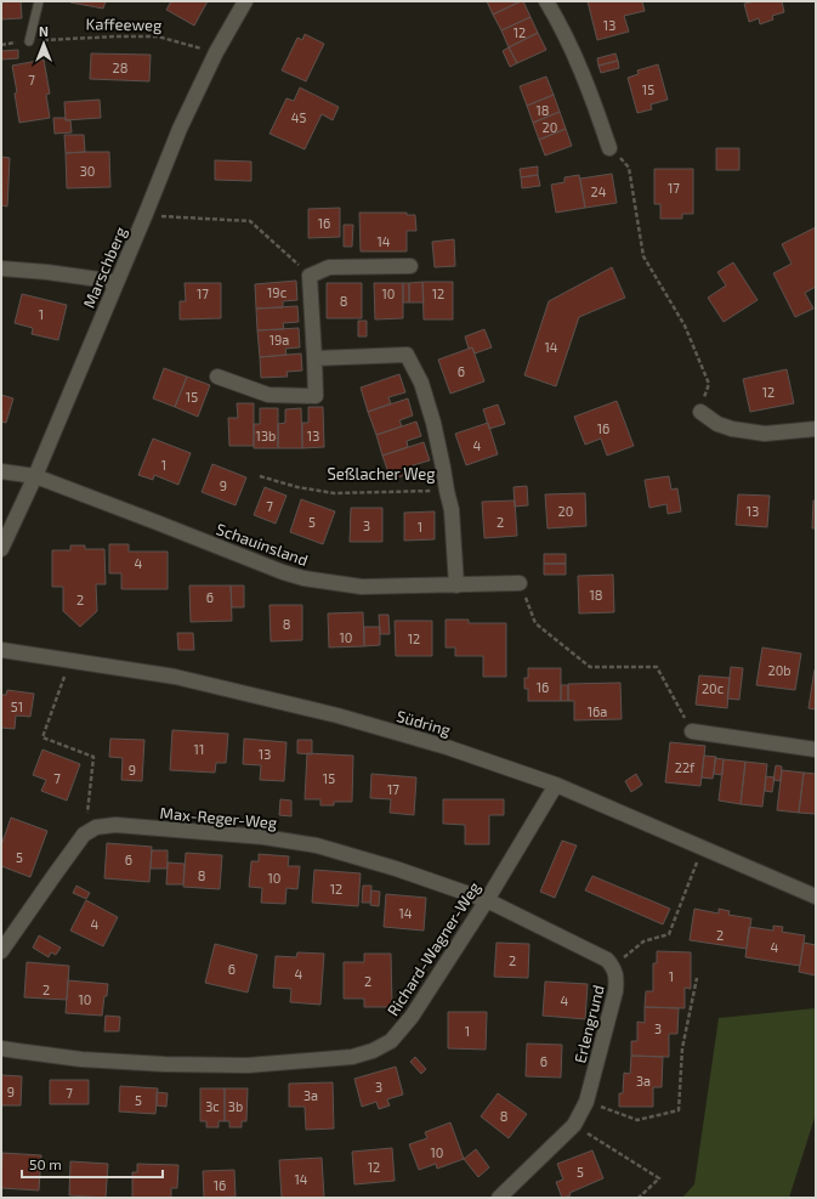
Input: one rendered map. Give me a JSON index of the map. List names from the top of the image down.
{
  "streets": {
    "street": [
      "Marschberg",
      "Seßlacher Weg",
      "Schauinsland",
      "Südring",
      "Max-Reger-Weg",
      "Richard-Wagner-Weg",
      "Erlengrund"
    ],
    "path": ["Kaffeeweg"]
  },
  "crossings": [
    ["Kaffeeweg", "Marschberg"],
    ["Marschberg", "Schauinsland"],
    ["Seßlacher Weg", "Schauinsland"],
    ["Südring", "Richard-Wagner-Weg"],
    ["Max-Reger-Weg", "Richard-Wagner-Weg"],
    ["Max-Reger-Weg", "Erlengrund"],
    ["Richard-Wagner-Weg", "Erlengrund"]
  ],
  "house_numbers": [
    "13",
    "12",
    "28",
    "7",
    "15",
    "18",
    "45",
    "20",
    "30",
    "17",
    "24",
    "16",
    "14",
    "19c",
    "17",
    "10",
    "12",
    "8",
    "1",
    "19a",
    "14",
    "6",
    "12",
    "15",
    "16",
    "13b",
    "13",
    "4",
    "1",
    "9",
    "7",
    "20",
    "13",
    "5",
    "2",
    "3",
    "1",
    "4",
    "18",
    "6",
    "2",
    "8",
    "10",
    "12",
    "20b",
    "16",
    "20c",
    "51",
    "16a",
    "11",
    "13",
    "22f",
    "9",
    "7",
    "15",
    "17",
    "5",
    "6",
    "8",
    "10",
    "12",
    "14",
    "4",
    "2",
    "4",
    "2",
    "6",
    "4",
    "1",
    "2",
    "2",
    "10",
    "4",
    "3",
    "1",
    "6",
    "3a",
    "3",
    "9",
    "7",
    "3a",
    "5",
    "3c",
    "3b",
    "8",
    "10",
    "12",
    "5",
    "14",
    "16"
  ],
  "scale_bar": "50 m",
  "north": "top"
}
